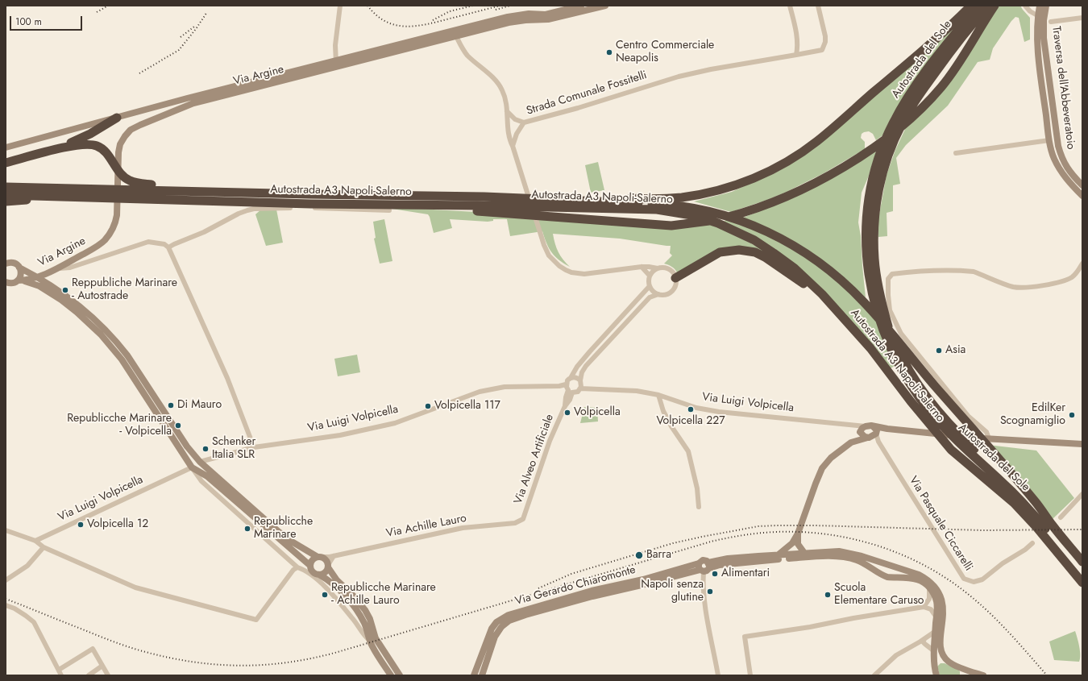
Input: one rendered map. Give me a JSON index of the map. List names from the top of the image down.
{
  "streets": {
    "highway": ["Autostrada del Sole", "Autostrada A3 Napoli-Salerno"],
    "street": [
      "Via Argine",
      "Traversa dell'Abbeveratoio",
      "Strada Comunale Fossitelli",
      "Via Luigi Volpicella",
      "Via Alveo Artificiale",
      "Via Pasquale Ciccarelli",
      "Via Achille Lauro",
      "Via Gerardo Chiaromonte"
    ]
  },
  "crossings": [
    ["Autostrada del Sole", "Autostrada A3 Napoli-Salerno"],
    ["Via Luigi Volpicella", "Via Alveo Artificiale"],
    ["Via Alveo Artificiale", "Via Achille Lauro"]
  ],
  "places": [
    "Centro Commerciale Neapolis",
    "Reppubliche Marinare - Autostrade",
    "Asia",
    "Di Mauro",
    "Volpicella 117",
    "Volpicella 227",
    "Volpicella",
    "EdilKer Scognamiglio",
    "Republicche Marinare - Volpicella",
    "Schenker Italia SLR",
    "Volpicella 12",
    "Republicche Marinare",
    "Barra",
    "Alimentari",
    "Napoli senza glutine",
    "Republicche Marinare - Achille Lauro",
    "Scuola Elementare Caruso"
  ],
  "scale_bar": "100 m"
}
